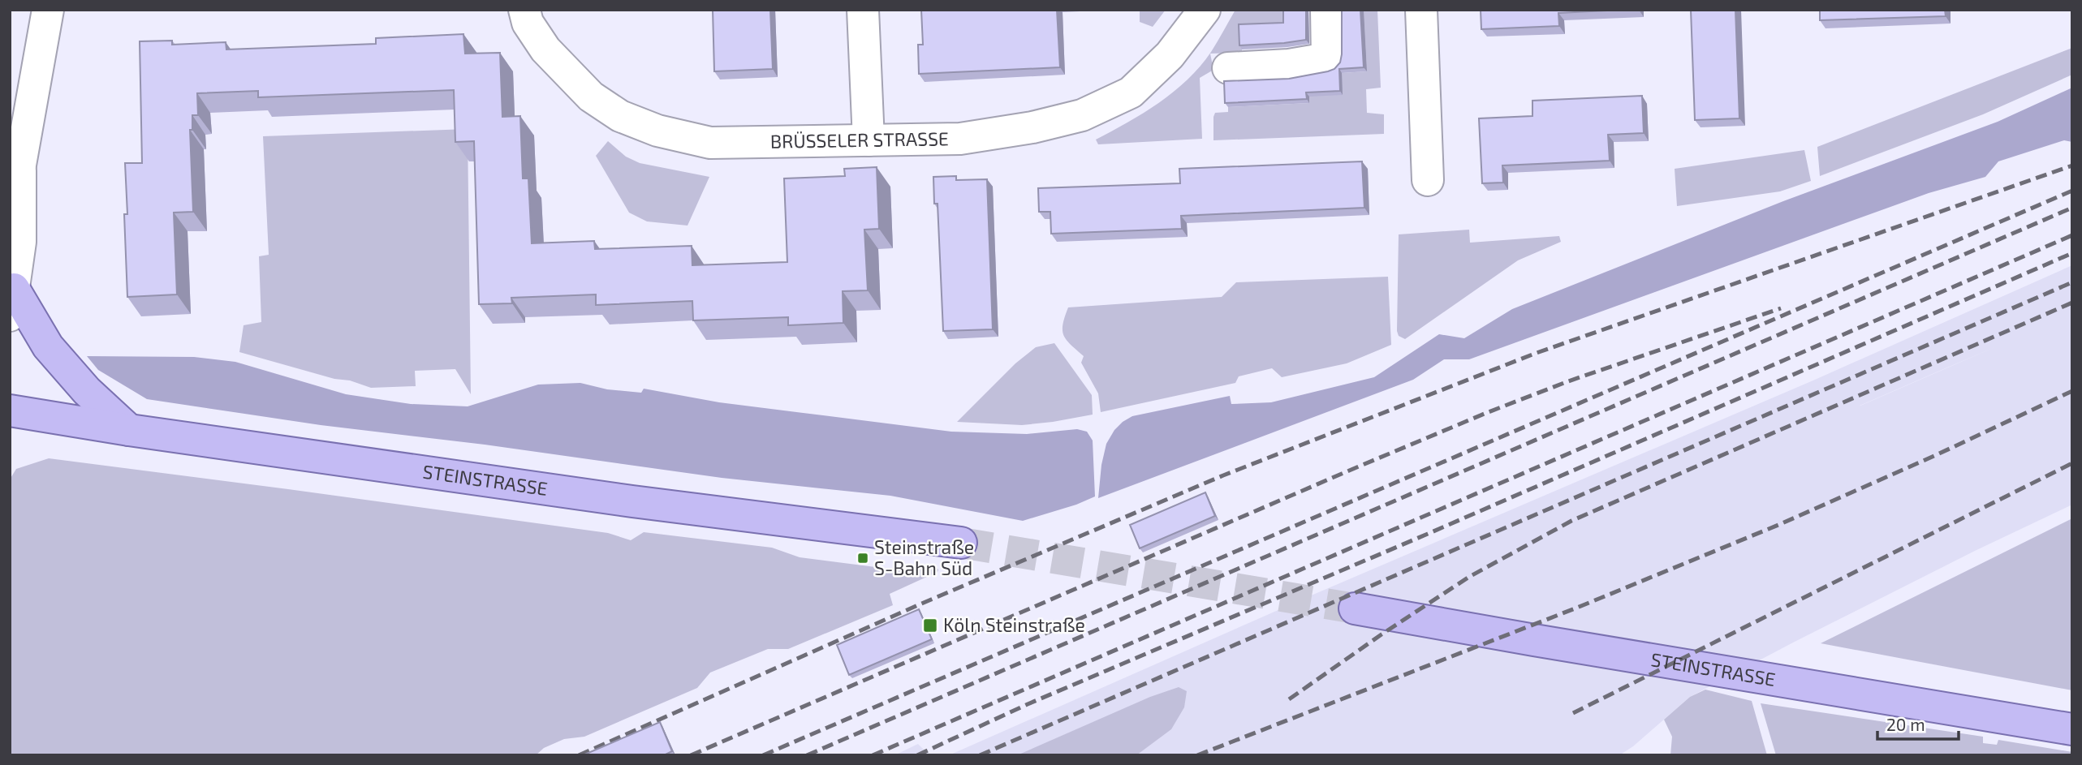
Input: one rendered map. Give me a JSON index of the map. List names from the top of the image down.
{
  "streets": {
    "main road": ["STEINSTRASSE"],
    "street": ["BRÜSSELER STRASSE"]
  },
  "places": {
    "transit": ["Steinstraße S-Bahn Süd", "Köln Steinstraße"]
  },
  "scale_bar": "20 m"
}
